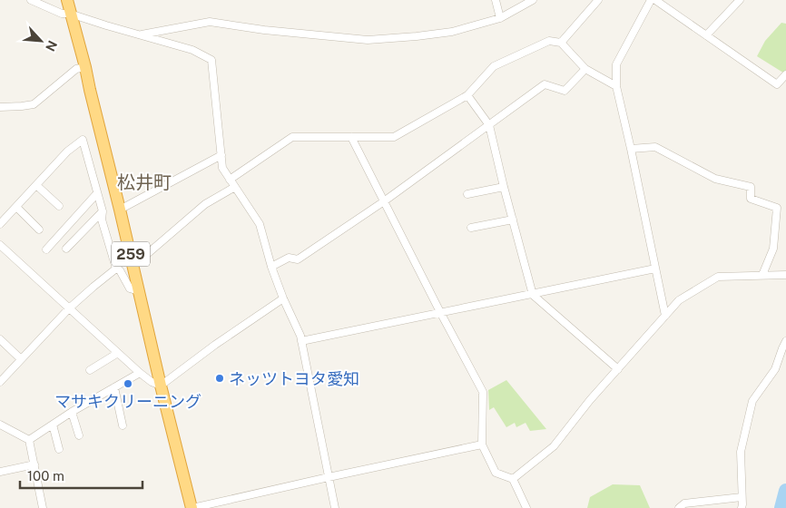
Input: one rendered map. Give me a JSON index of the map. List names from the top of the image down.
{
  "streets": {
    "highway": ["259"]
  },
  "districts": ["松井町"],
  "places": ["ネッツトヨタ愛知", "マサキクリーニング"],
  "scale_bar": "100 m",
  "north": "bottom right"
}
